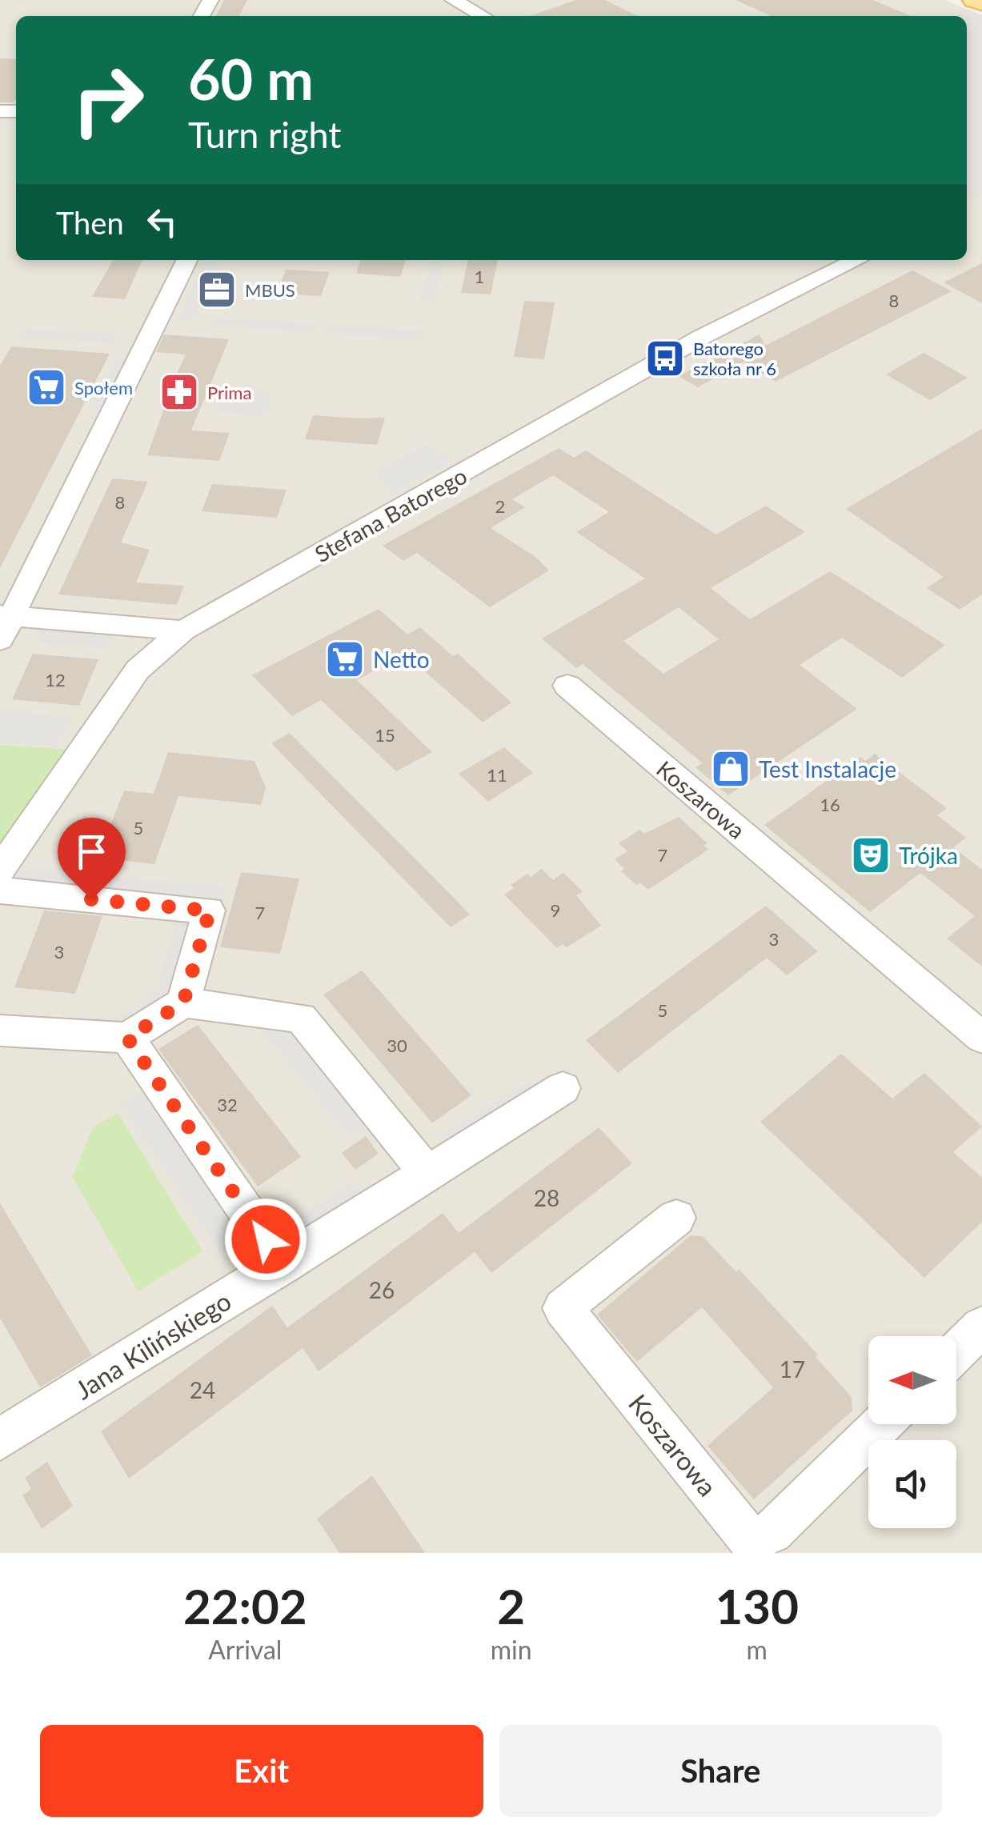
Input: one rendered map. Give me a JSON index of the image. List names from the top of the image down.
{
  "streets": {
    "street": ["Stefana Batorego", "Koszarowa", "Jana Kilińskiego"]
  },
  "places": {
    "office": ["MBUS"],
    "bus stop": ["Batorego szkoła nr 6"],
    "supermarket": ["Społem", "Netto"],
    "pharmacy": ["Prima"],
    "shop": ["Test Instalacje"],
    "theatre": ["Trójka"]
  },
  "house_numbers": [
    "1",
    "8",
    "8",
    "2",
    "12",
    "15",
    "11",
    "16",
    "5",
    "7",
    "9",
    "7",
    "3",
    "3",
    "5",
    "30",
    "32",
    "28",
    "26",
    "17",
    "24"
  ],
  "north": "left",
  "page": {
    "turn": ["60 m", "Turn right"],
    "then": "Then",
    "eta": [
      "22:02",
      "Arrival",
      "2",
      "min",
      "130",
      "m"
    ],
    "buttons": ["Exit", "Share"]
  }
}
